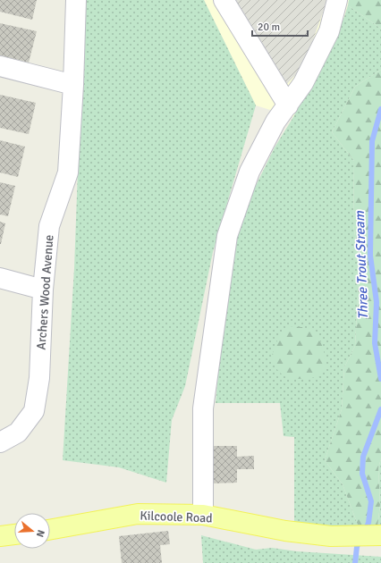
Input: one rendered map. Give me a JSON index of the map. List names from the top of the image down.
{
  "streets": {
    "main road": ["Kilcoole Road"],
    "street": ["Archers Wood Avenue"]
  },
  "water": ["Three Trout Stream"],
  "scale_bar": "20 m",
  "north": "right"
}
